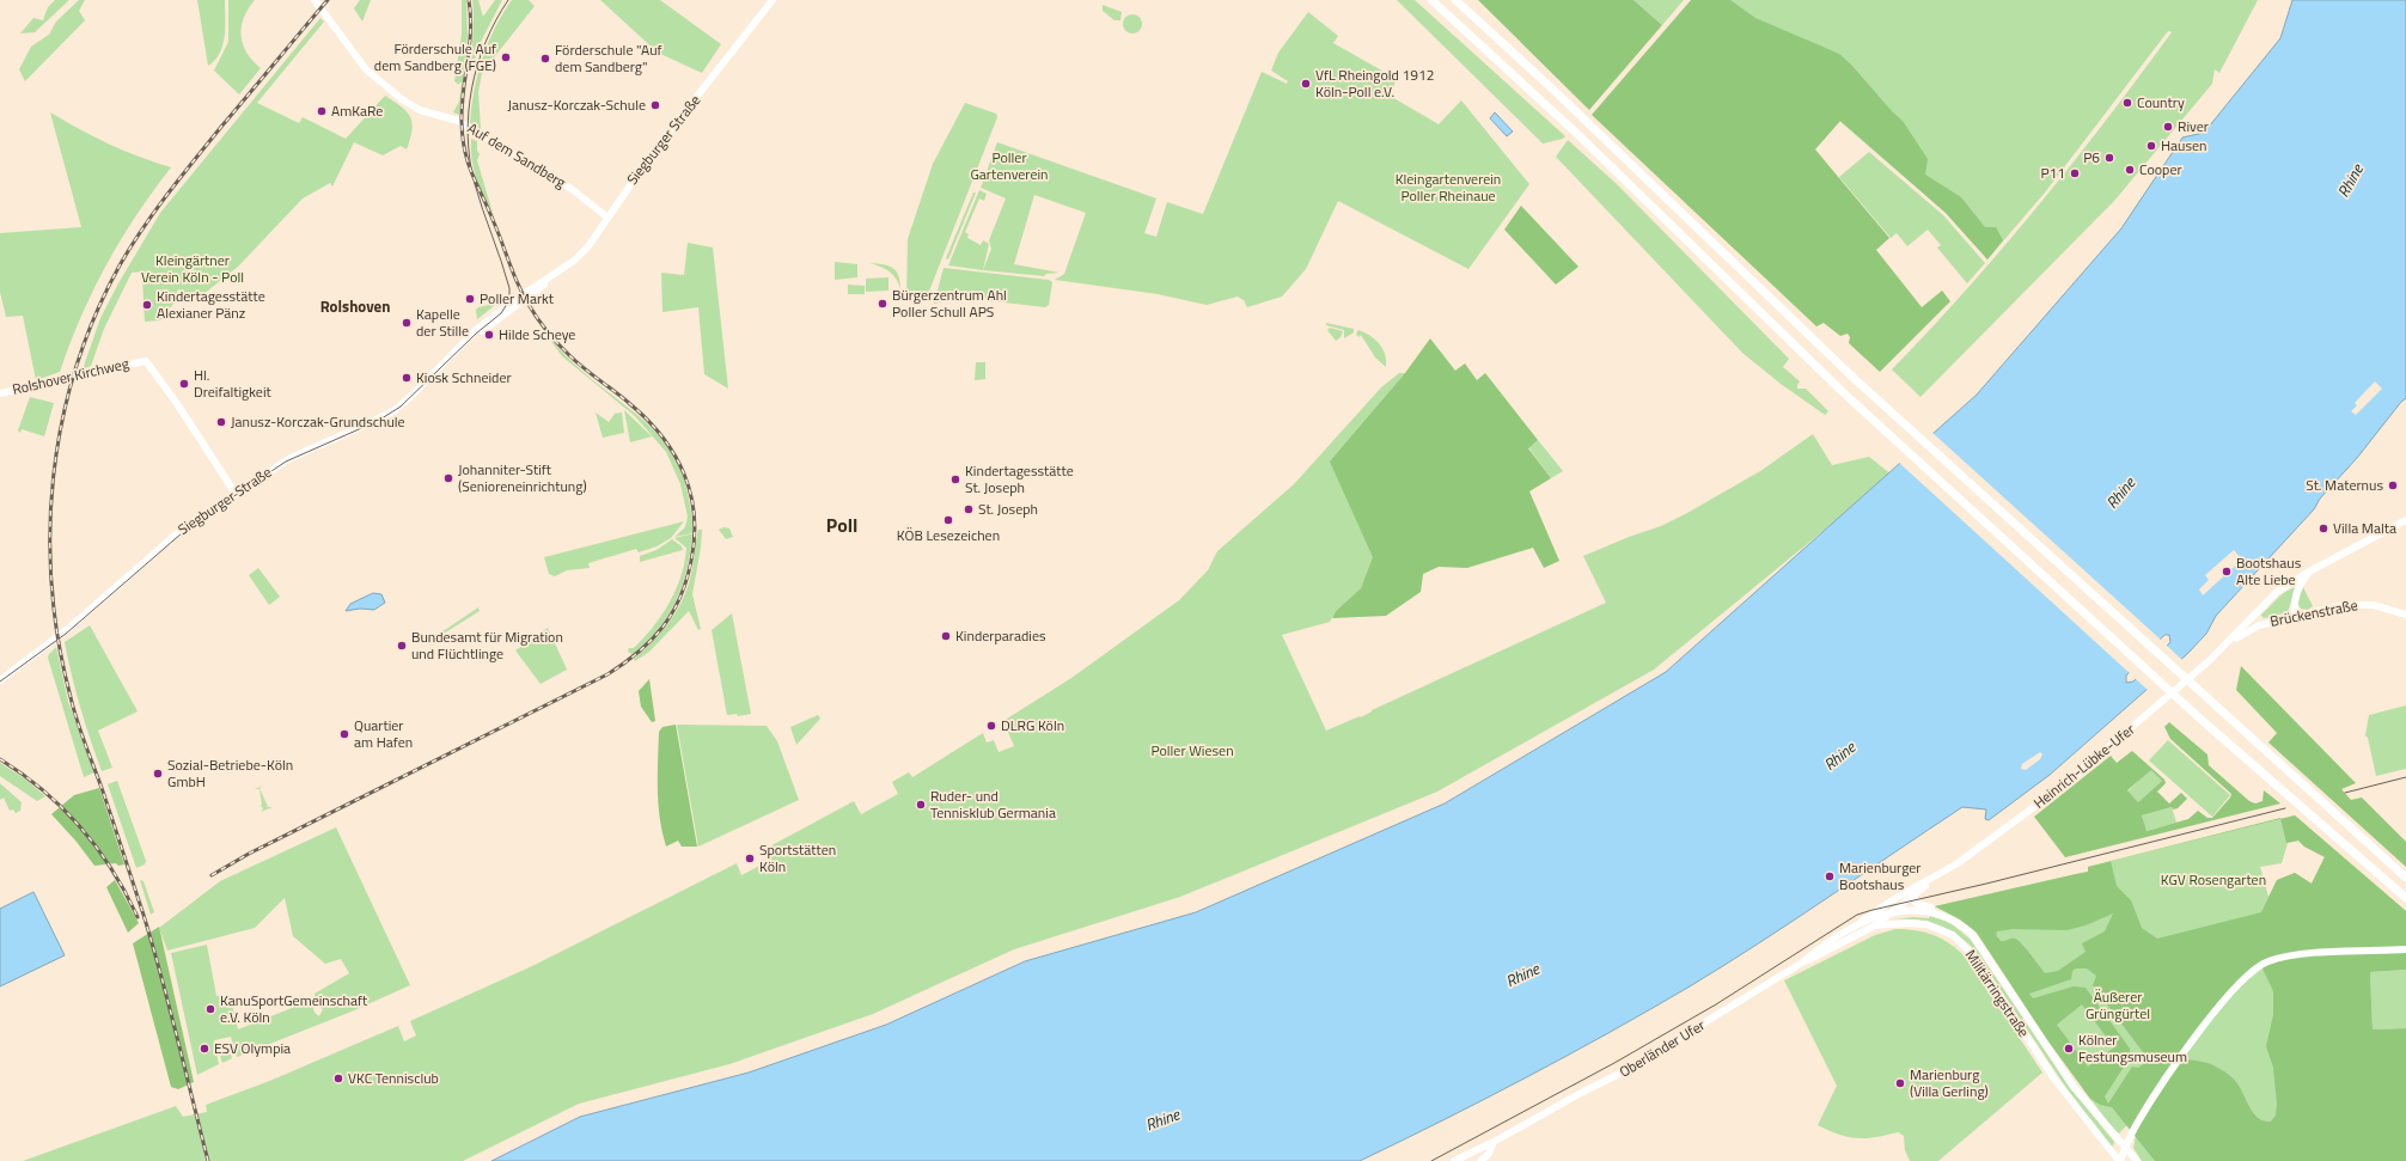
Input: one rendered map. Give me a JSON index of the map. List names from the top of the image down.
{
  "streets": {
    "main road": [
      "Siegburger Straße",
      "Auf dem Sandberg",
      "Rolshover Kirchweg",
      "Brückenstraße",
      "Heinrich-Lübke-Ufer",
      "Militärringstraße",
      "Oberländer Ufer"
    ]
  },
  "crossings": [
    ["Siegburger Straße", "Auf dem Sandberg"],
    ["Siegburger Straße", "Rolshover Kirchweg"],
    ["Brückenstraße", "Heinrich-Lübke-Ufer"],
    ["Heinrich-Lübke-Ufer", "Militärringstraße"],
    ["Heinrich-Lübke-Ufer", "Oberländer Ufer"],
    ["Militärringstraße", "Oberländer Ufer"]
  ],
  "districts": ["Rolshoven", "Poll"],
  "water": ["Rhine"],
  "parks": [
    "Poller Gartenverein",
    "Kleingartenverein Poller Rheinaue",
    "Kleingärtner Verein Köln - Poll",
    "Poller Wiesen",
    "KGV Rosengarten",
    "Äußerer Grüngürtel"
  ],
  "places": [
    "Förderschule Auf dem Sandberg (FGE)",
    "Förderschule \"Auf dem Sandberg\"",
    "VfL Rheingold 1912 Köln-Poll e.V.",
    "Country",
    "Janusz-Korczak-Schule",
    "AmKaRe",
    "River",
    "Hausen",
    "P6",
    "Cooper",
    "P11",
    "Poller Markt",
    "Bürgerzentrum Ahl Poller Schull APS",
    "Kindertagesstätte Alexianer Pänz",
    "Kapelle der Stille",
    "Hilde Scheye",
    "Kiosk Schneider",
    "Hl. Dreifaltigkeit",
    "Janusz-Korczak-Grundschule",
    "Johanniter-Stift (Senioreneinrichtung)",
    "Kindertagesstätte St. Joseph",
    "St. Maternus",
    "St. Joseph",
    "KÖB Lesezeichen",
    "Villa Malta",
    "Bootshaus Alte Liebe",
    "Kinderparadies",
    "Bundesamt für Migration und Flüchtlinge",
    "DLRG Köln",
    "Quartier am Hafen",
    "Sozial-Betriebe-Köln GmbH",
    "Ruder- und Tennisklub Germania",
    "Sportstätten Köln",
    "Marienburger Bootshaus",
    "KanuSportGemeinschaft e.V. Köln",
    "ESV Olympia",
    "Kölner Festungsmuseum",
    "VKC Tennisclub",
    "Marienburg (Villa Gerling)"
  ]
}
